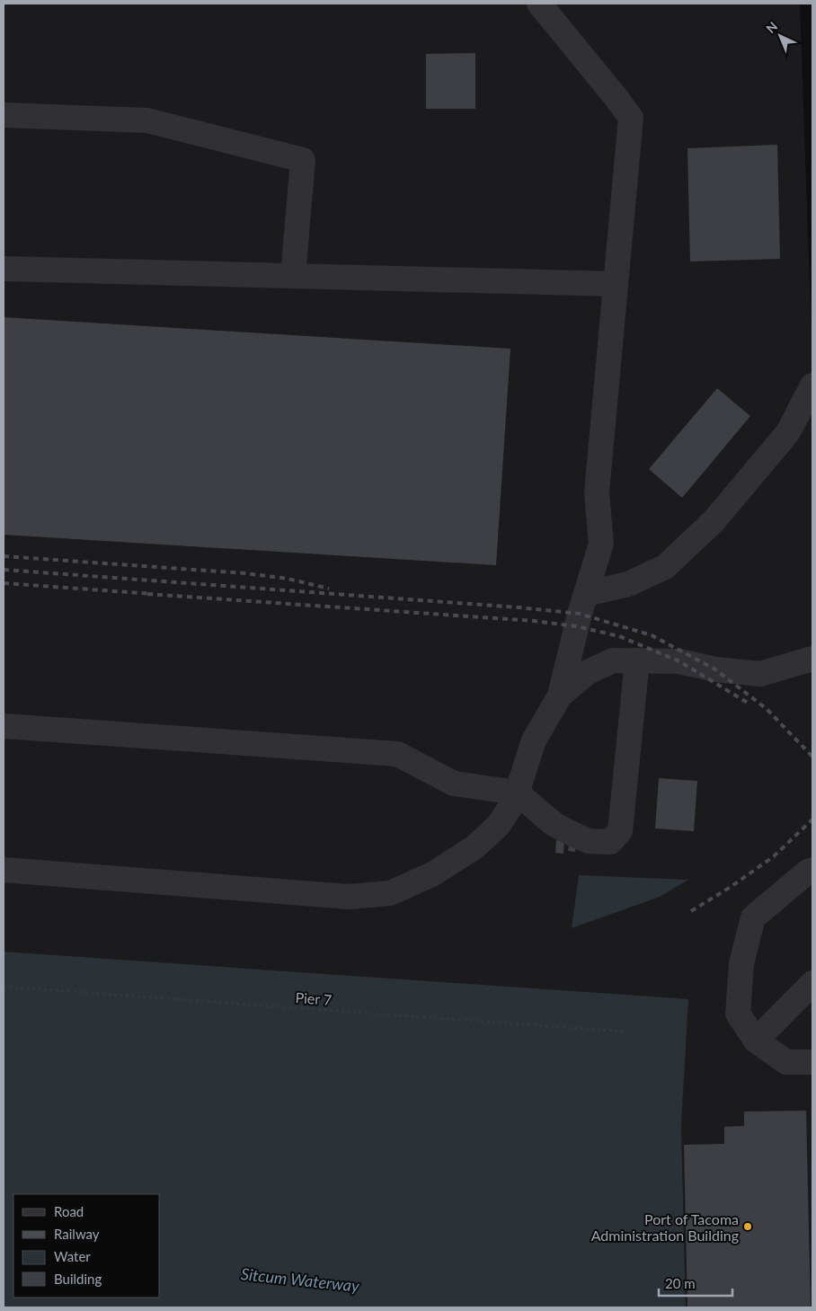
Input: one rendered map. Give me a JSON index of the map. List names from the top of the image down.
{
  "streets": {
    "path": ["Pier 7"]
  },
  "water": ["Sitcum Waterway"],
  "places": ["Port of Tacoma Administration Building"],
  "legend": [
    "Road",
    "Railway",
    "Water",
    "Building"
  ],
  "scale_bar": "20 m",
  "north": "top left"
}
